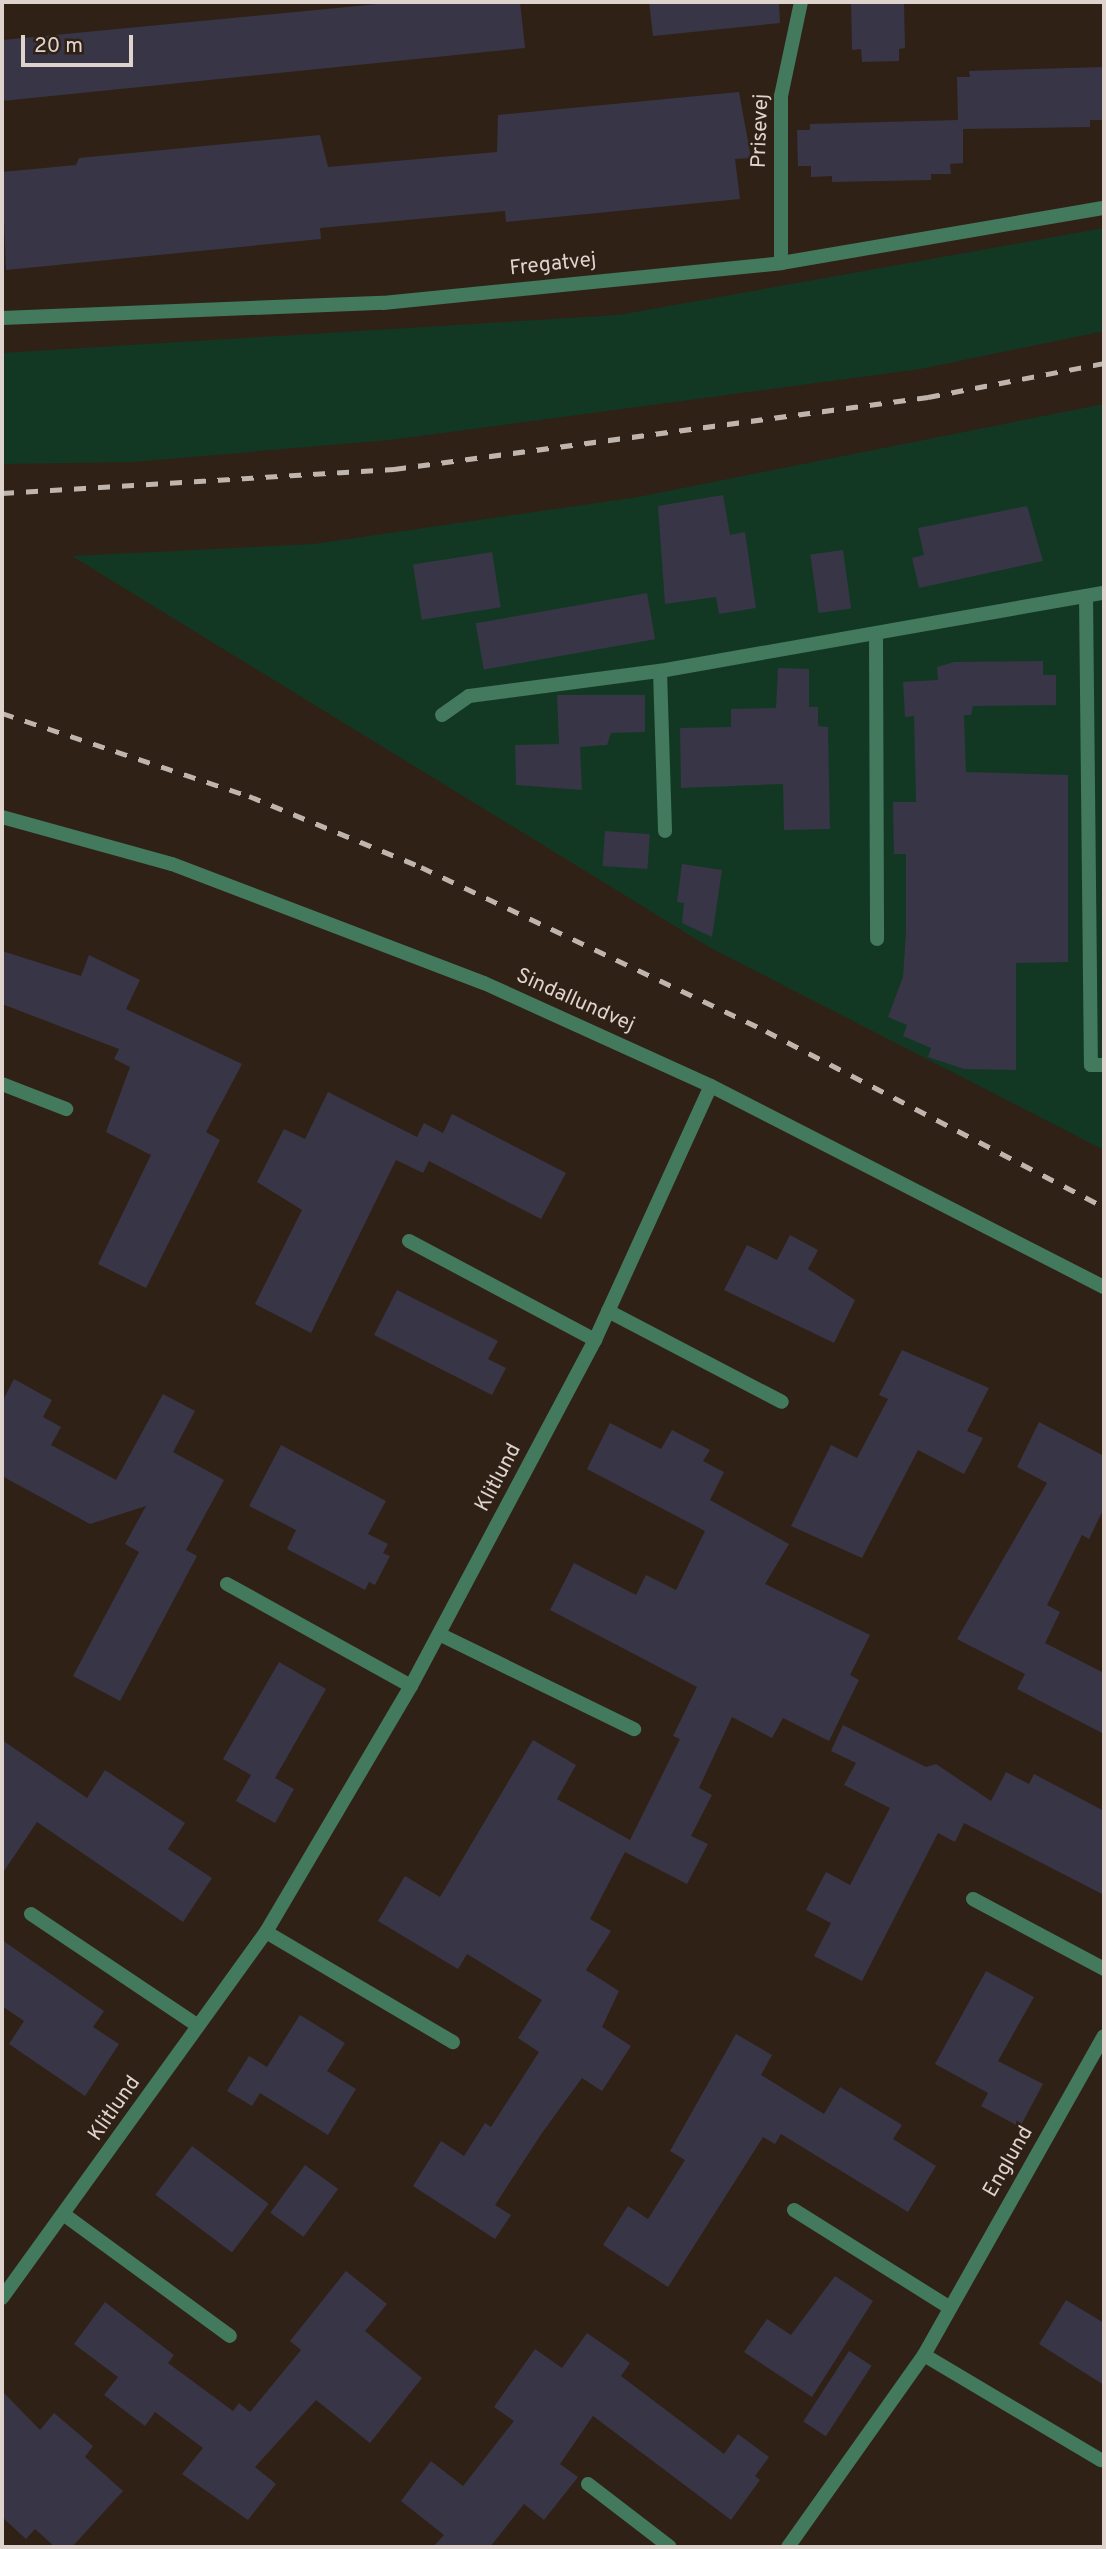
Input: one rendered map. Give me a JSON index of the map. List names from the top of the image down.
{
  "streets": {
    "street": [
      "Prisevej",
      "Fregatvej",
      "Sindallundvej",
      "Klitlund",
      "Englund"
    ]
  },
  "crossings": [
    ["Prisevej", "Fregatvej"],
    ["Sindallundvej", "Klitlund"]
  ],
  "scale_bar": "20 m"
}
